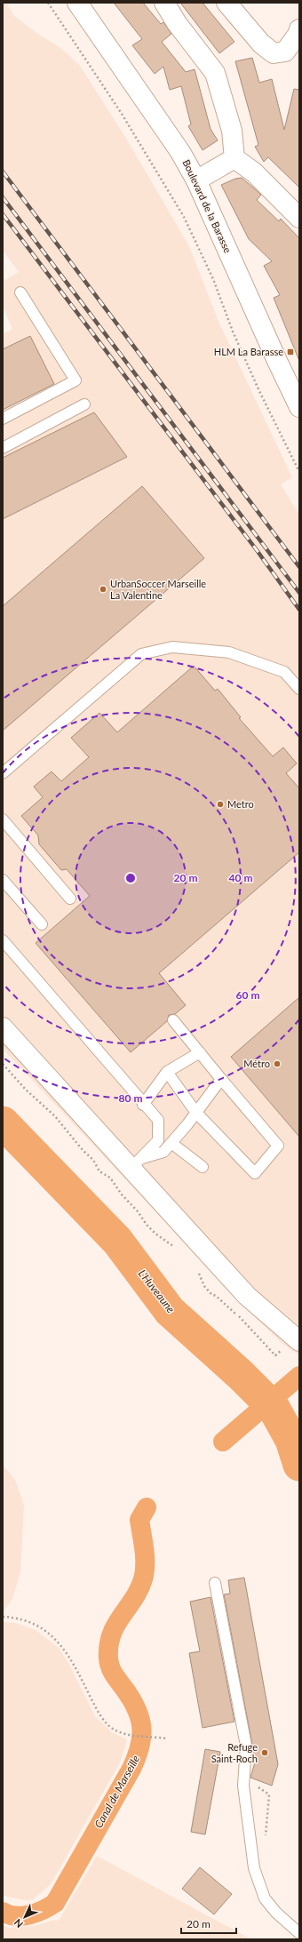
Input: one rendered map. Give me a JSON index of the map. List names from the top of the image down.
{
  "streets": {
    "street": ["Boulevard de la Barasse"]
  },
  "water": ["L'Huveaune", "Canal de Marseille"],
  "places": {
    "transit": ["HLM La Barasse"],
    "other": [
      "UrbanSoccer Marseille La Valentine",
      "Metro",
      "Métro",
      "Refuge Saint-Roch"
    ]
  },
  "scale_bar": "20 m",
  "north": "bottom left",
  "rings": [
    "20 m",
    "40 m",
    "60 m",
    "80 m"
  ]
}
